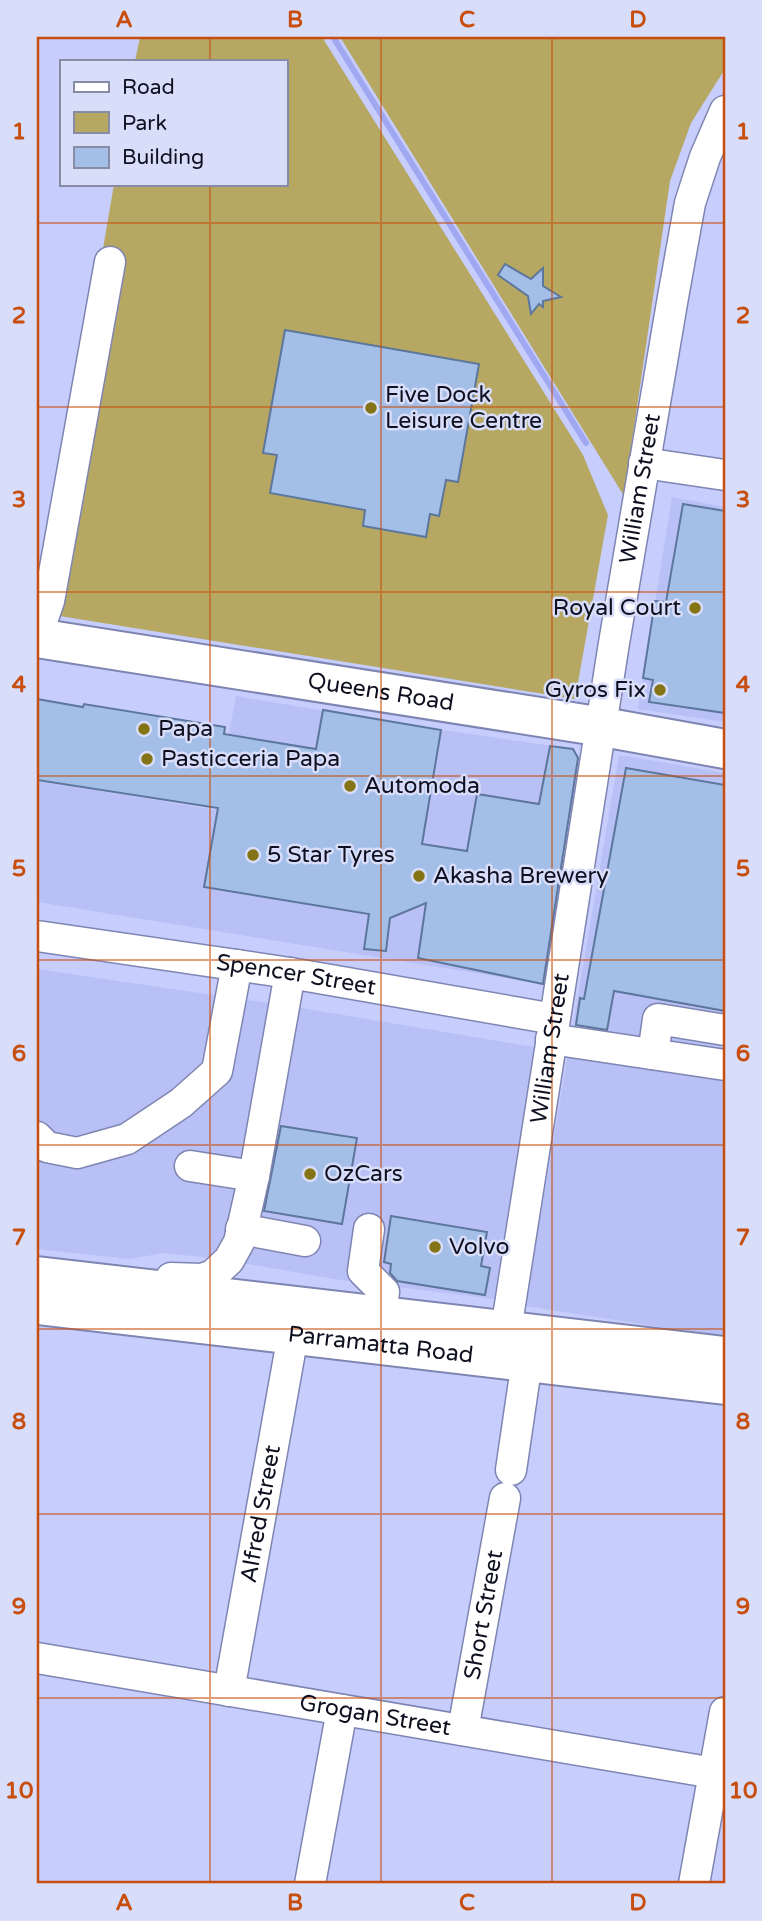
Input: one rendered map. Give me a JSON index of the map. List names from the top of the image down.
{
  "streets": {
    "main road": ["Queens Road", "Parramatta Road"],
    "street": [
      "William Street",
      "Spencer Street",
      "Alfred Street",
      "Short Street",
      "Grogan Street"
    ]
  },
  "crossings": [
    ["William Street", "Queens Road"],
    ["William Street", "Spencer Street"],
    ["William Street", "Parramatta Road"],
    ["Parramatta Road", "Alfred Street"],
    ["Parramatta Road", "Short Street"],
    ["Alfred Street", "Grogan Street"],
    ["Short Street", "Grogan Street"]
  ],
  "places": [
    "Five Dock Leisure Centre",
    "Royal Court",
    "Gyros Fix",
    "Papa",
    "Pasticceria Papa",
    "Automoda",
    "5 Star Tyres",
    "Akasha Brewery",
    "OzCars",
    "Volvo"
  ],
  "legend": ["Road", "Park", "Building"],
  "grid": {
    "columns": [
      "A",
      "B",
      "C",
      "D"
    ],
    "rows": [
      "1",
      "2",
      "3",
      "4",
      "5",
      "6",
      "7",
      "8",
      "9",
      "10"
    ]
  }
}
